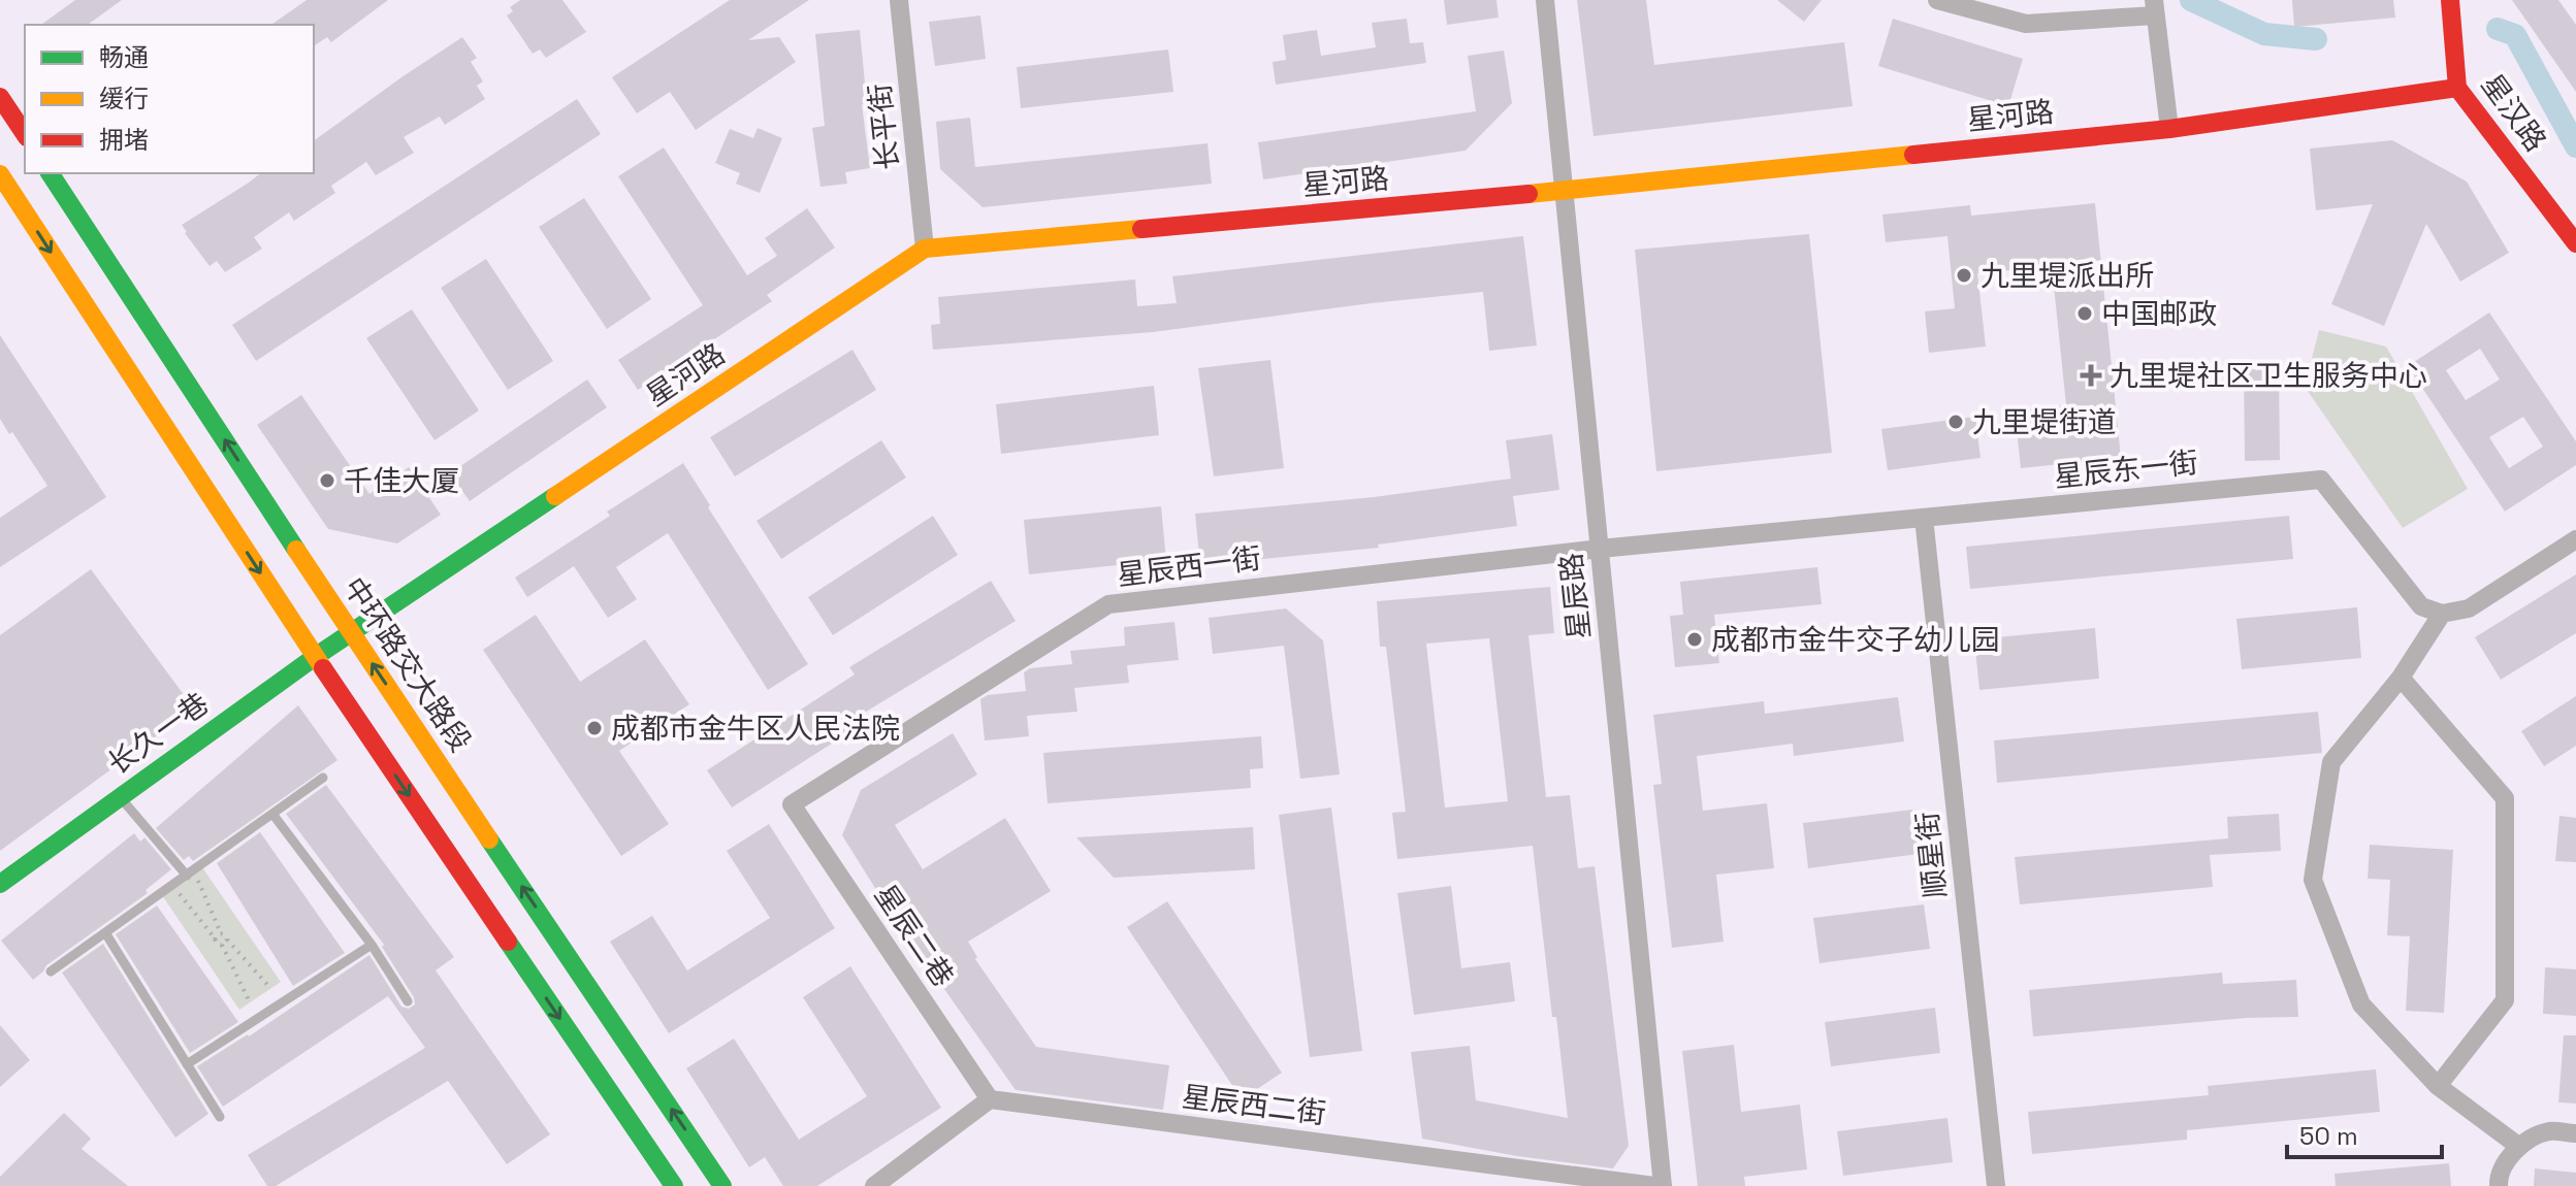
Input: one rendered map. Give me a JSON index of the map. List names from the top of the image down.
{
  "streets": {
    "street": [
      "星汉路",
      "星河路",
      "长平街",
      "星辰东一街",
      "星辰西一街",
      "星辰路",
      "中环路交大路段",
      "长久一巷",
      "顺星街",
      "星辰二巷",
      "星辰西二街"
    ]
  },
  "crossings": [
    ["星汉路", "星河路"],
    ["星河路", "长平街"],
    ["星河路", "星辰路"],
    ["星河路", "中环路交大路段"],
    ["星河路", "长久一巷"],
    ["星辰东一街", "星辰西一街"],
    ["星辰东一街", "星辰路"],
    ["星辰东一街", "顺星街"],
    ["星辰西一街", "星辰路"],
    ["星辰西一街", "星辰二巷"],
    ["中环路交大路段", "长久一巷"],
    ["星辰二巷", "星辰西二街"]
  ],
  "places": {
    "other": [
      "九里堤派出所",
      "中国邮政",
      "九里堤街道",
      "千佳大厦",
      "成都市金牛交子幼儿园",
      "成都市金牛区人民法院"
    ],
    "health": ["九里堤社区卫生服务中心"]
  },
  "legend": ["畅通", "缓行", "拥堵"],
  "scale_bar": "50 m"
}
